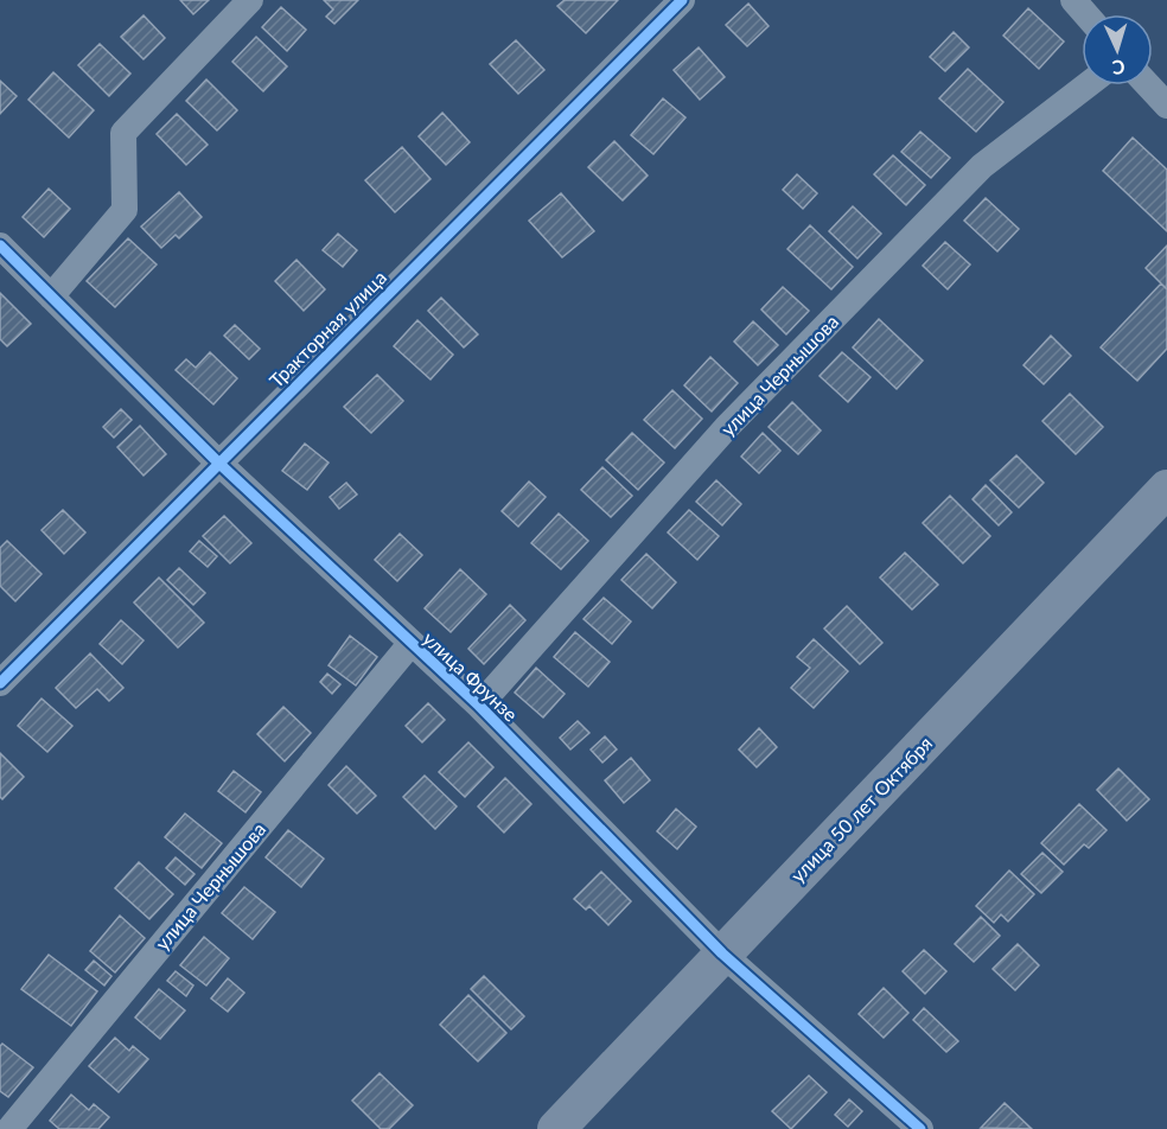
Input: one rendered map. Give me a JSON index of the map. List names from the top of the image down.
{
  "streets": {
    "main road": ["улица 50 лет Октября"],
    "street": ["Тракторная улица", "улица Чернышова", "улица Фрунзе"]
  },
  "crossings": [
    ["Тракторная улица", "улица Фрунзе"],
    ["улица Чернышова", "улица Фрунзе"],
    ["улица Фрунзе", "улица 50 лет Октября"]
  ],
  "north": "bottom"
}
